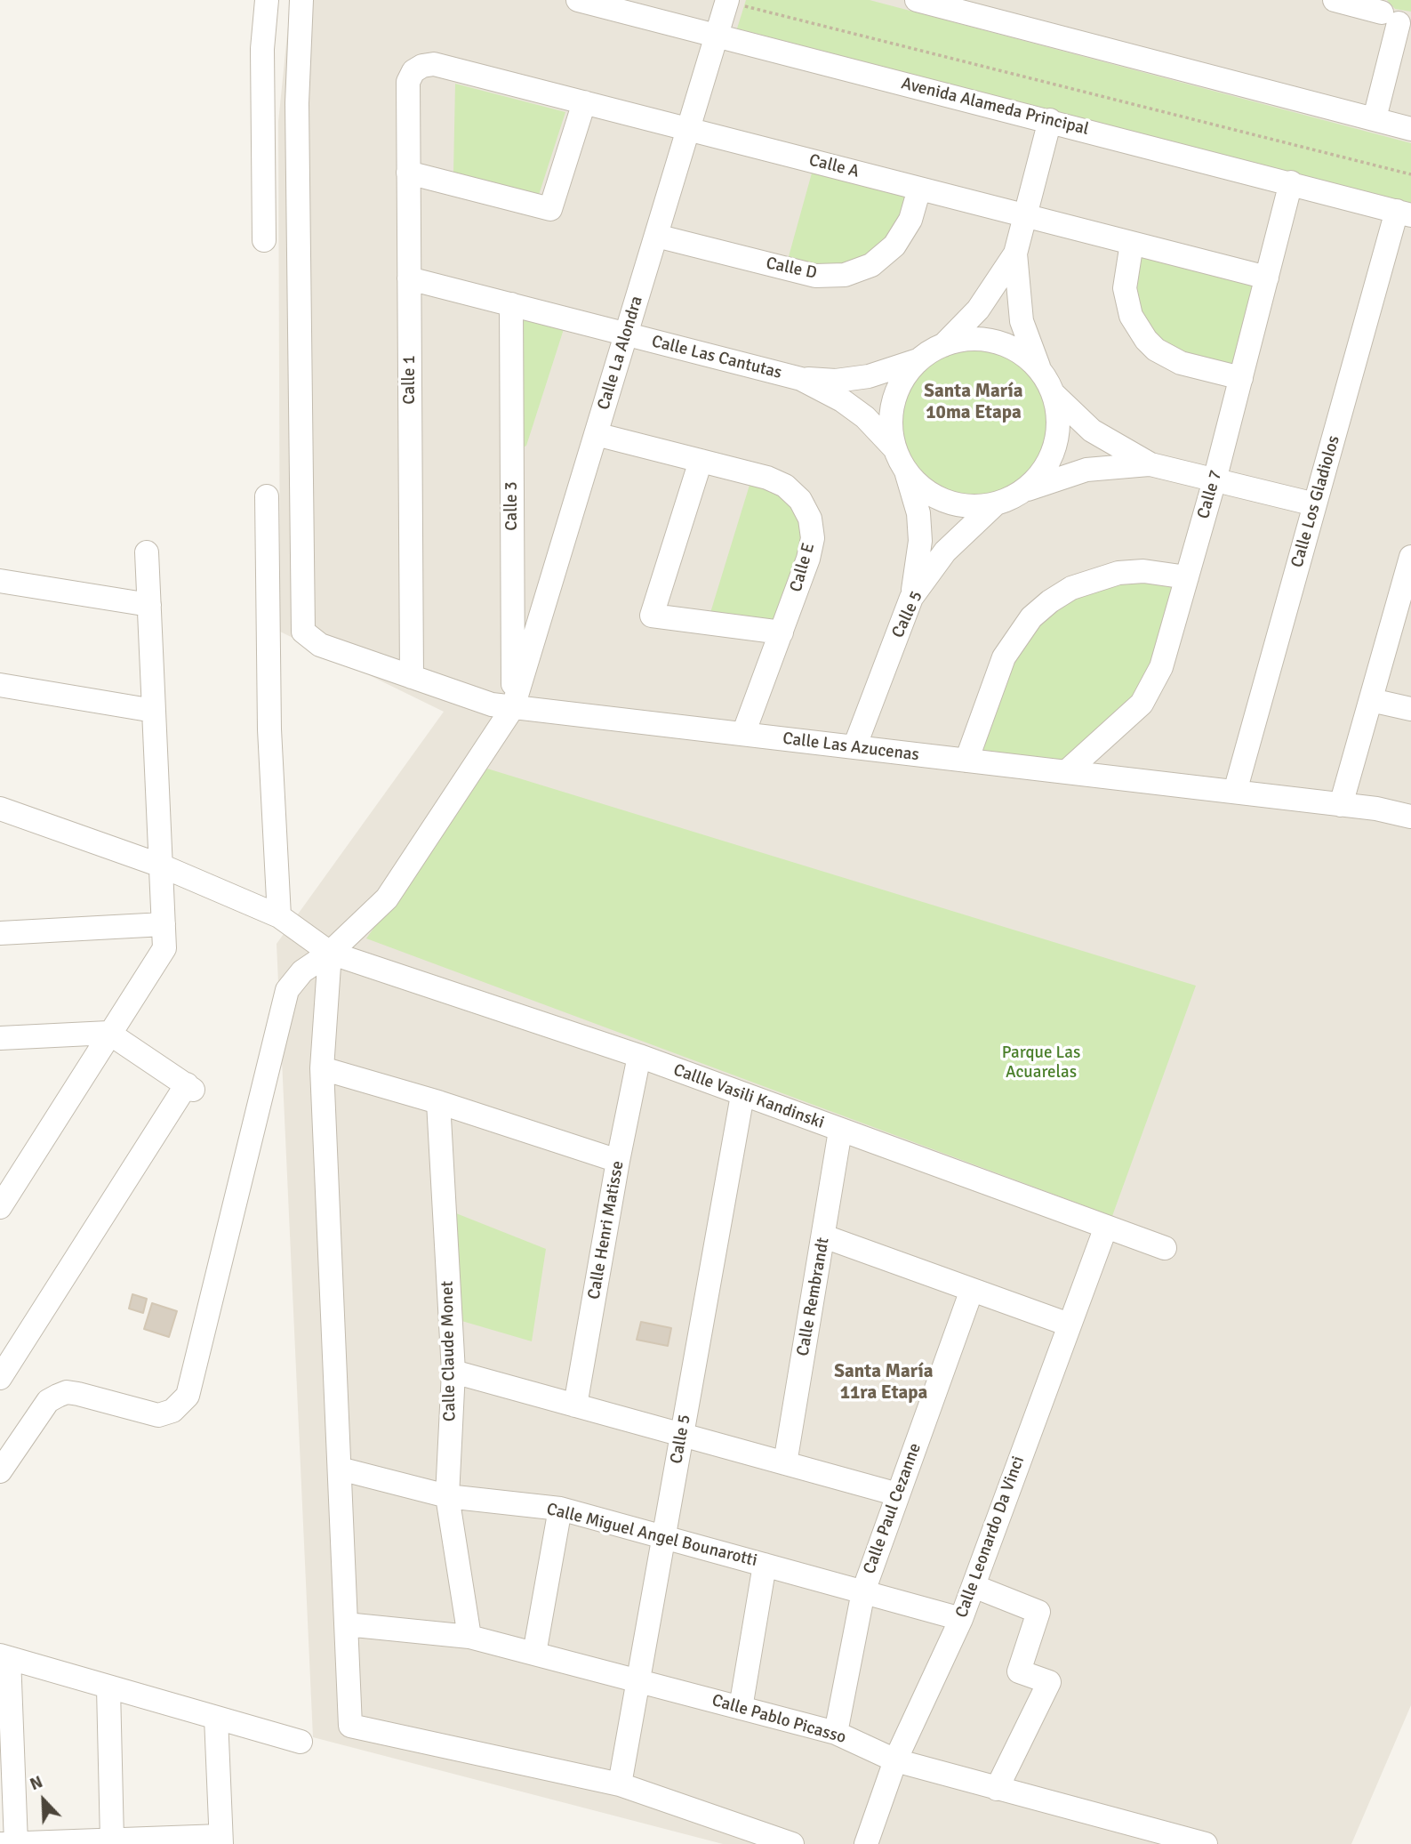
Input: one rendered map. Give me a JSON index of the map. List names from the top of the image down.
{
  "streets": {
    "street": [
      "Avenida Alameda Principal",
      "Calle A",
      "Calle D",
      "Calle La Alondra",
      "Calle Las Cantutas",
      "Calle 1",
      "Calle 7",
      "Calle Los Gladiolos",
      "Calle 3",
      "Calle E",
      "Calle 5",
      "Calle Las Azucenas",
      "Callle Vasili Kandinski",
      "Calle Henri Matisse",
      "Calle Rembrandt",
      "Calle Claude Monet",
      "Calle Paul Cezanne",
      "Calle Miguel Angel Bounarotti",
      "Calle Leonardo Da Vinci",
      "Calle Pablo Picasso"
    ]
  },
  "crossings": [
    ["Avenida Alameda Principal", "Calle La Alondra"],
    ["Avenida Alameda Principal", "Calle 7"],
    ["Avenida Alameda Principal", "Calle Los Gladiolos"],
    ["Calle A", "Calle D"],
    ["Calle A", "Calle La Alondra"],
    ["Calle A", "Calle 1"],
    ["Calle A", "Calle 7"],
    ["Calle D", "Calle La Alondra"],
    ["Calle La Alondra", "Calle Las Cantutas"],
    ["Calle La Alondra", "Calle 3"],
    ["Calle La Alondra", "Calle E"],
    ["Calle La Alondra", "Calle Las Azucenas"],
    ["Calle La Alondra", "Callle Vasili Kandinski"],
    ["Calle Las Cantutas", "Calle 1"],
    ["Calle Las Cantutas", "Calle 3"],
    ["Calle Las Cantutas", "Calle 5"],
    ["Calle 1", "Calle Las Azucenas"],
    ["Calle 7", "Calle Las Azucenas"],
    ["Calle Los Gladiolos", "Calle Las Azucenas"],
    ["Calle 3", "Calle Las Azucenas"],
    ["Calle E", "Calle Las Azucenas"],
    ["Calle 5", "Calle Las Azucenas"],
    ["Calle 5", "Callle Vasili Kandinski"],
    ["Calle 5", "Calle Miguel Angel Bounarotti"],
    ["Calle 5", "Calle Pablo Picasso"],
    ["Callle Vasili Kandinski", "Calle Henri Matisse"],
    ["Callle Vasili Kandinski", "Calle Rembrandt"],
    ["Callle Vasili Kandinski", "Calle Leonardo Da Vinci"],
    ["Calle Claude Monet", "Calle Miguel Angel Bounarotti"],
    ["Calle Claude Monet", "Calle Pablo Picasso"],
    ["Calle Paul Cezanne", "Calle Miguel Angel Bounarotti"],
    ["Calle Paul Cezanne", "Calle Pablo Picasso"],
    ["Calle Miguel Angel Bounarotti", "Calle Leonardo Da Vinci"],
    ["Calle Leonardo Da Vinci", "Calle Pablo Picasso"]
  ],
  "districts": ["Santa María 10ma Etapa", "Santa María 11ra Etapa"],
  "parks": ["Parque Las Acuarelas"],
  "north": "top left"
}
